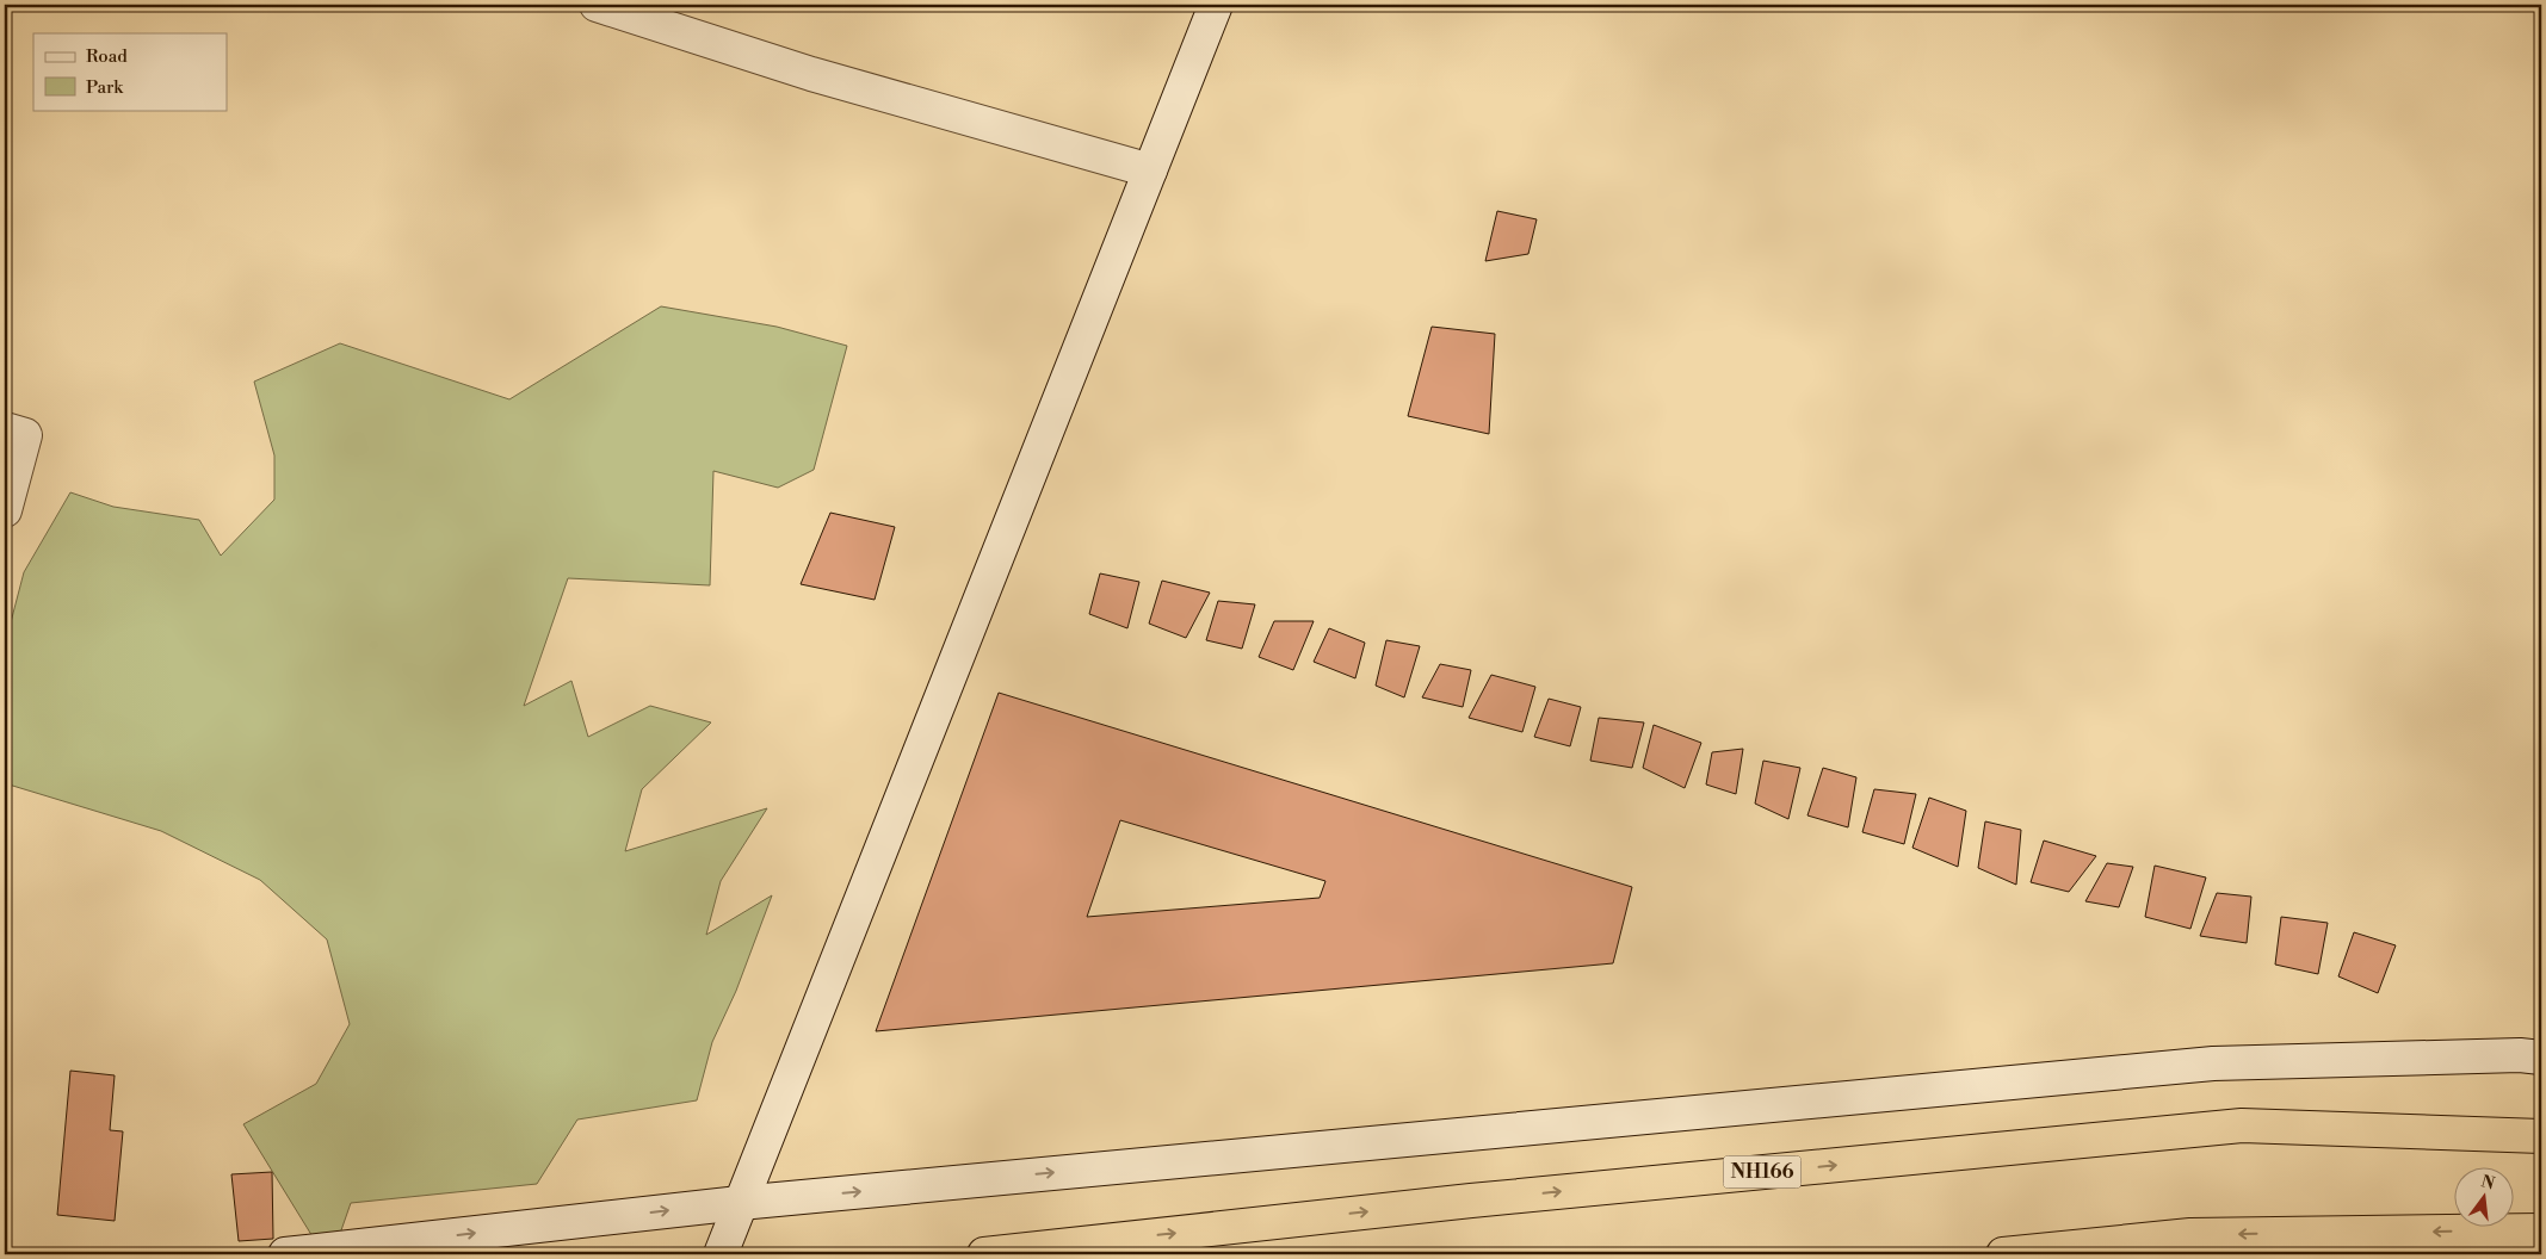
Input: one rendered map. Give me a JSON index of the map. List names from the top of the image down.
{
  "streets": {
    "highway": ["NH166"]
  },
  "legend": ["Road", "Park"],
  "north": "top"
}
